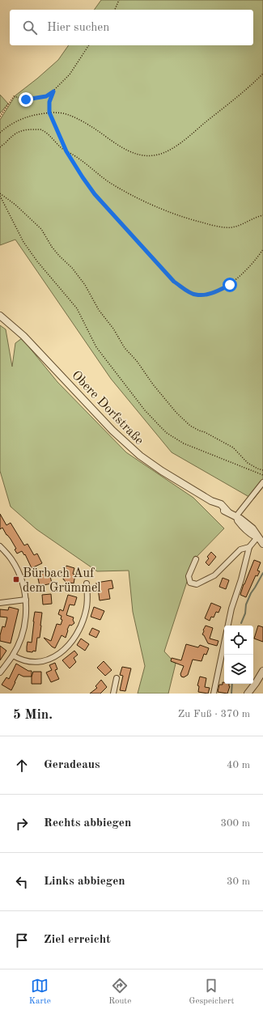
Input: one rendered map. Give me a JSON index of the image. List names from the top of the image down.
{
  "streets": {
    "street": ["Obere Dorfstraße"]
  },
  "places": {
    "transit": ["Bürbach Auf dem Grümmel"]
  },
  "page": {
    "search": "Hier suchen",
    "heading": ["5 Min.", "Zu Fuß · 370 m"],
    "list": [
      ["Geradeaus", "40 m"],
      ["Rechts abbiegen", "300 m"],
      ["Links abbiegen", "30 m"],
      "Ziel erreicht"
    ],
    "nav": ["Karte", "Route", "Gespeichert"]
  }
}
